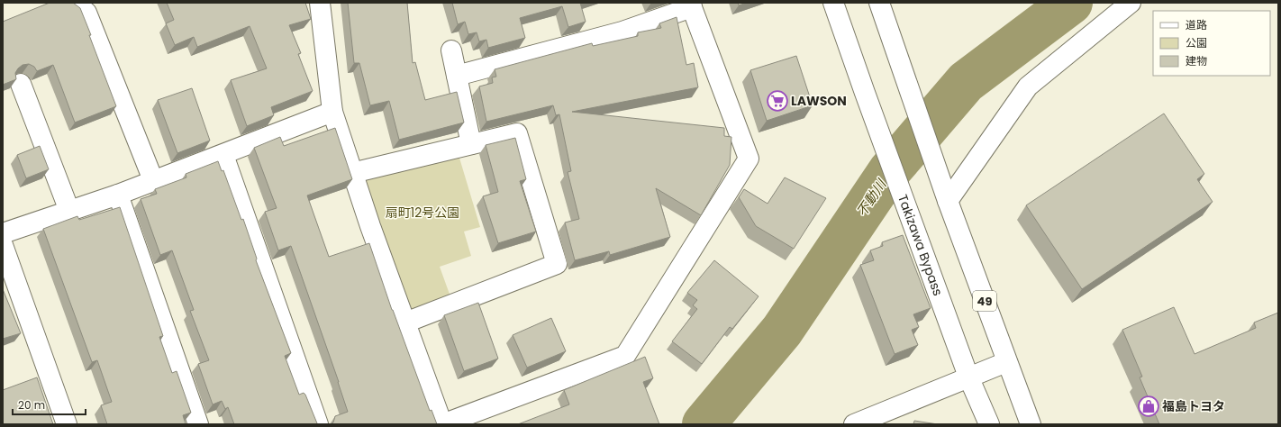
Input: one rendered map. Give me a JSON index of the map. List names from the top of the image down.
{
  "streets": {
    "main road": ["Takizawa Bypass", "49"]
  },
  "water": ["不動川"],
  "parks": ["扇町12号公園"],
  "places": {
    "supermarket": ["LAWSON"],
    "shop": ["福島トヨタ"]
  },
  "legend": ["道路", "公園", "建物"],
  "scale_bar": "20 m"
}
